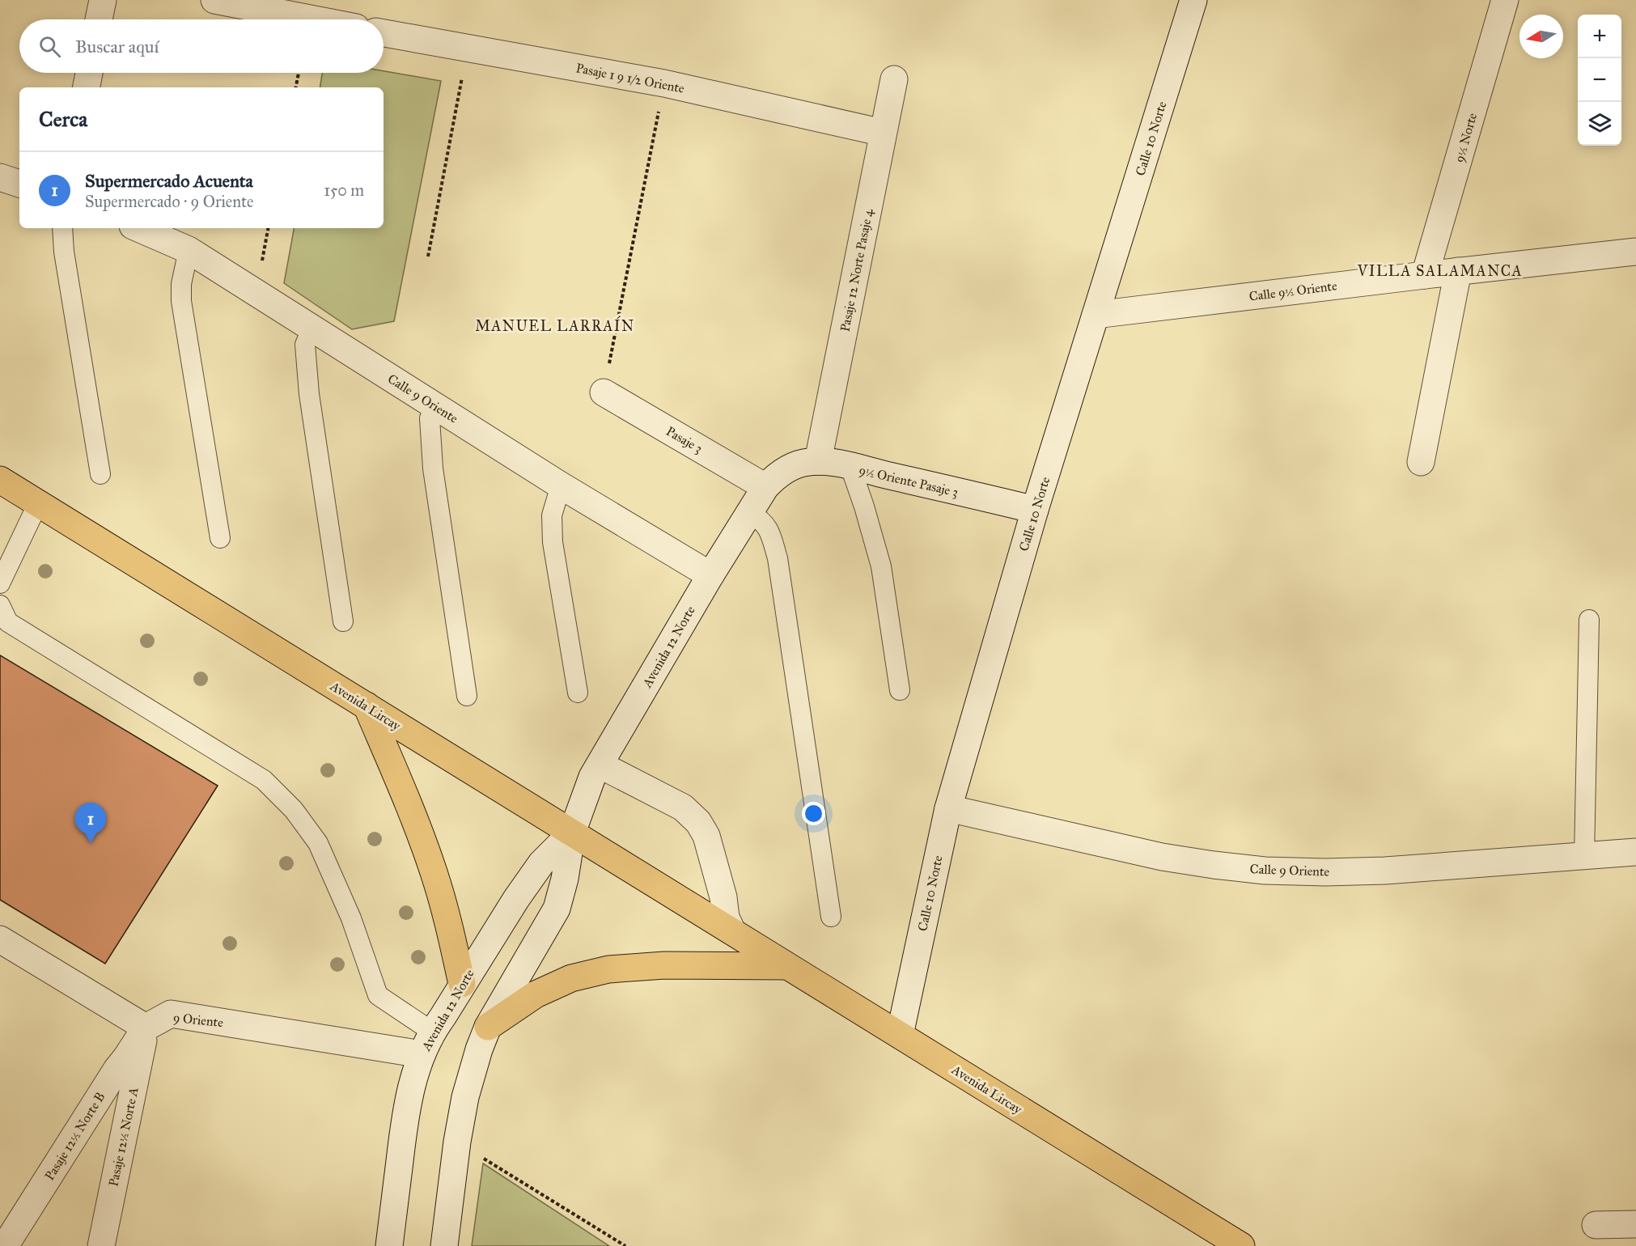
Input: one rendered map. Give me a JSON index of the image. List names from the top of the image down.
{
  "streets": {
    "main road": ["Avenida Lircay"],
    "street": [
      "Pasaje 1 9 1/2 Oriente",
      "9½ Norte",
      "Calle 10 Norte",
      "Pasaje 12 Norte Pasaje 4",
      "Calle 9½ Oriente",
      "Calle 9 Oriente",
      "Pasaje 3",
      "9½ Oriente Pasaje 3",
      "Avenida 12 Norte",
      "9 Oriente",
      "Pasaje 12½ Norte B",
      "Pasaje 12½ Norte A"
    ]
  },
  "crossings": [
    ["Pasaje 1 9 1/2 Oriente", "Pasaje 12 Norte Pasaje 4"],
    ["9½ Norte", "Calle 9½ Oriente"],
    ["Calle 10 Norte", "Calle 9½ Oriente"],
    ["Calle 10 Norte", "Calle 9 Oriente"],
    ["Calle 10 Norte", "9½ Oriente Pasaje 3"],
    ["Calle 10 Norte", "Avenida Lircay"],
    ["Pasaje 12 Norte Pasaje 4", "9½ Oriente Pasaje 3"],
    ["Calle 9 Oriente", "Avenida 12 Norte"],
    ["Pasaje 3", "9½ Oriente Pasaje 3"],
    ["Pasaje 3", "Avenida 12 Norte"],
    ["9½ Oriente Pasaje 3", "Avenida 12 Norte"],
    ["Avenida 12 Norte", "Avenida Lircay"],
    ["Avenida 12 Norte", "9 Oriente"],
    ["9 Oriente", "Pasaje 12½ Norte B"],
    ["9 Oriente", "Pasaje 12½ Norte A"],
    ["Pasaje 12½ Norte B", "Pasaje 12½ Norte A"]
  ],
  "districts": ["VILLA SALAMANCA", "MANUEL LARRAÍN"],
  "north": "left",
  "page": {
    "map_buttons": ["+", "−"],
    "search": "Buscar aquí",
    "heading": "Cerca",
    "list": [
      {
        "mark": "1",
        "name": "Supermercado Acuenta",
        "note": "Supermercado · 9 Oriente",
        "value": "150 m"
      }
    ],
    "pins": "1"
  }
}
